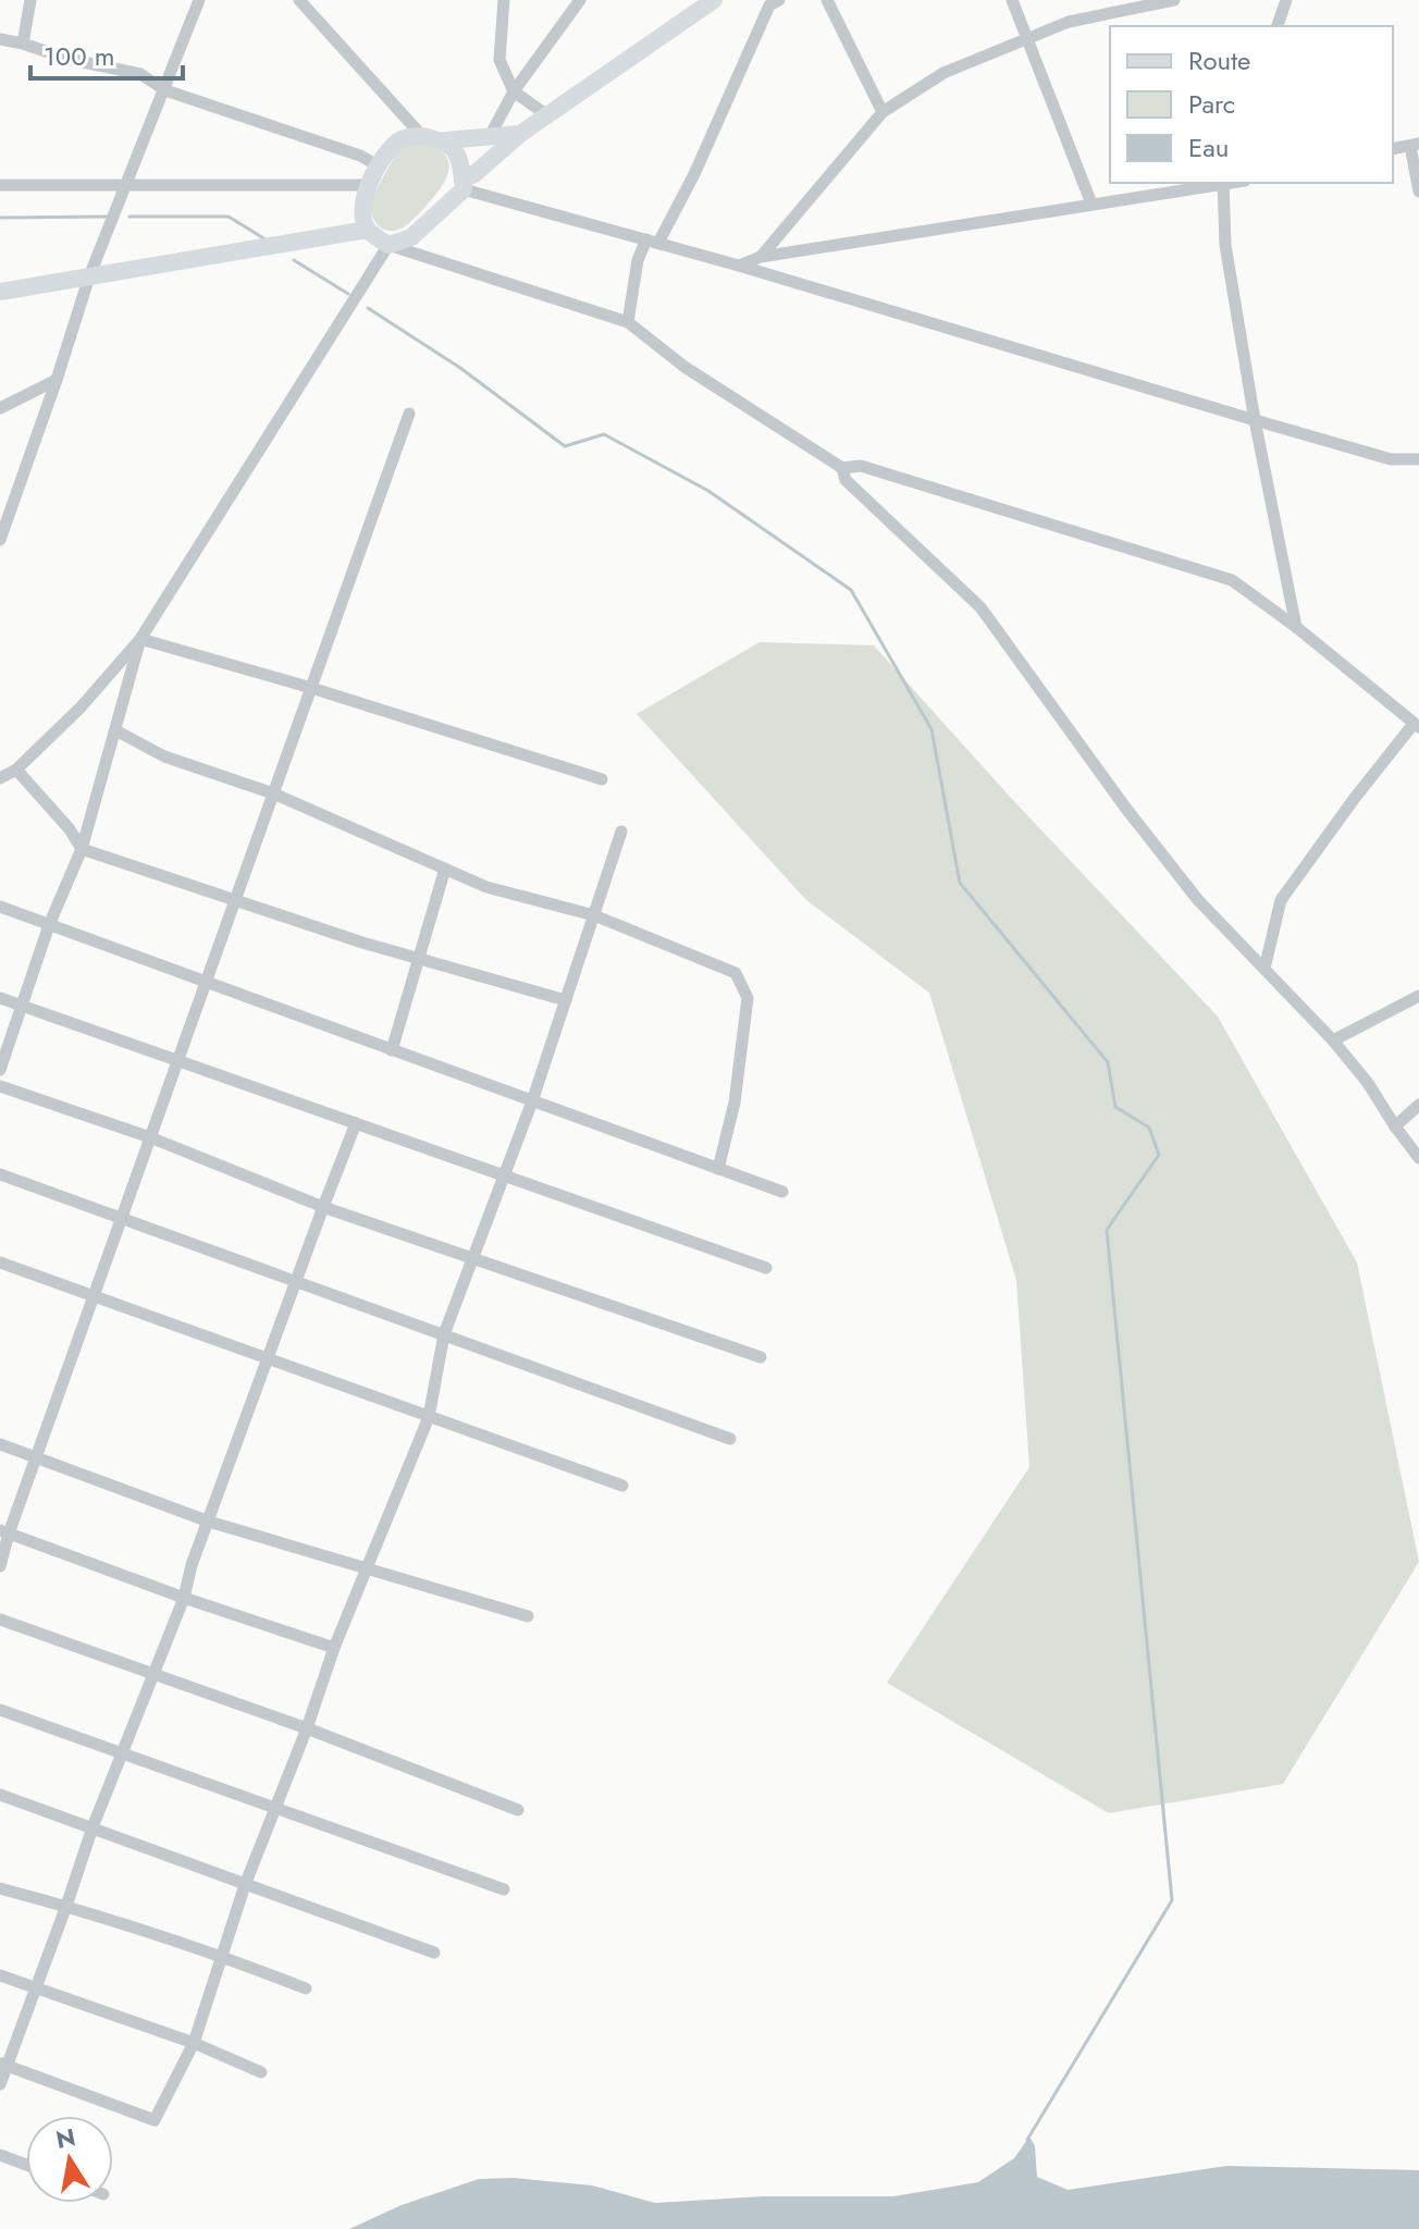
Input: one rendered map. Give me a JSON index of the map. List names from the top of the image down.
{
  "legend": ["Route", "Parc", "Eau"],
  "scale_bar": "100 m",
  "north": "top"
}
